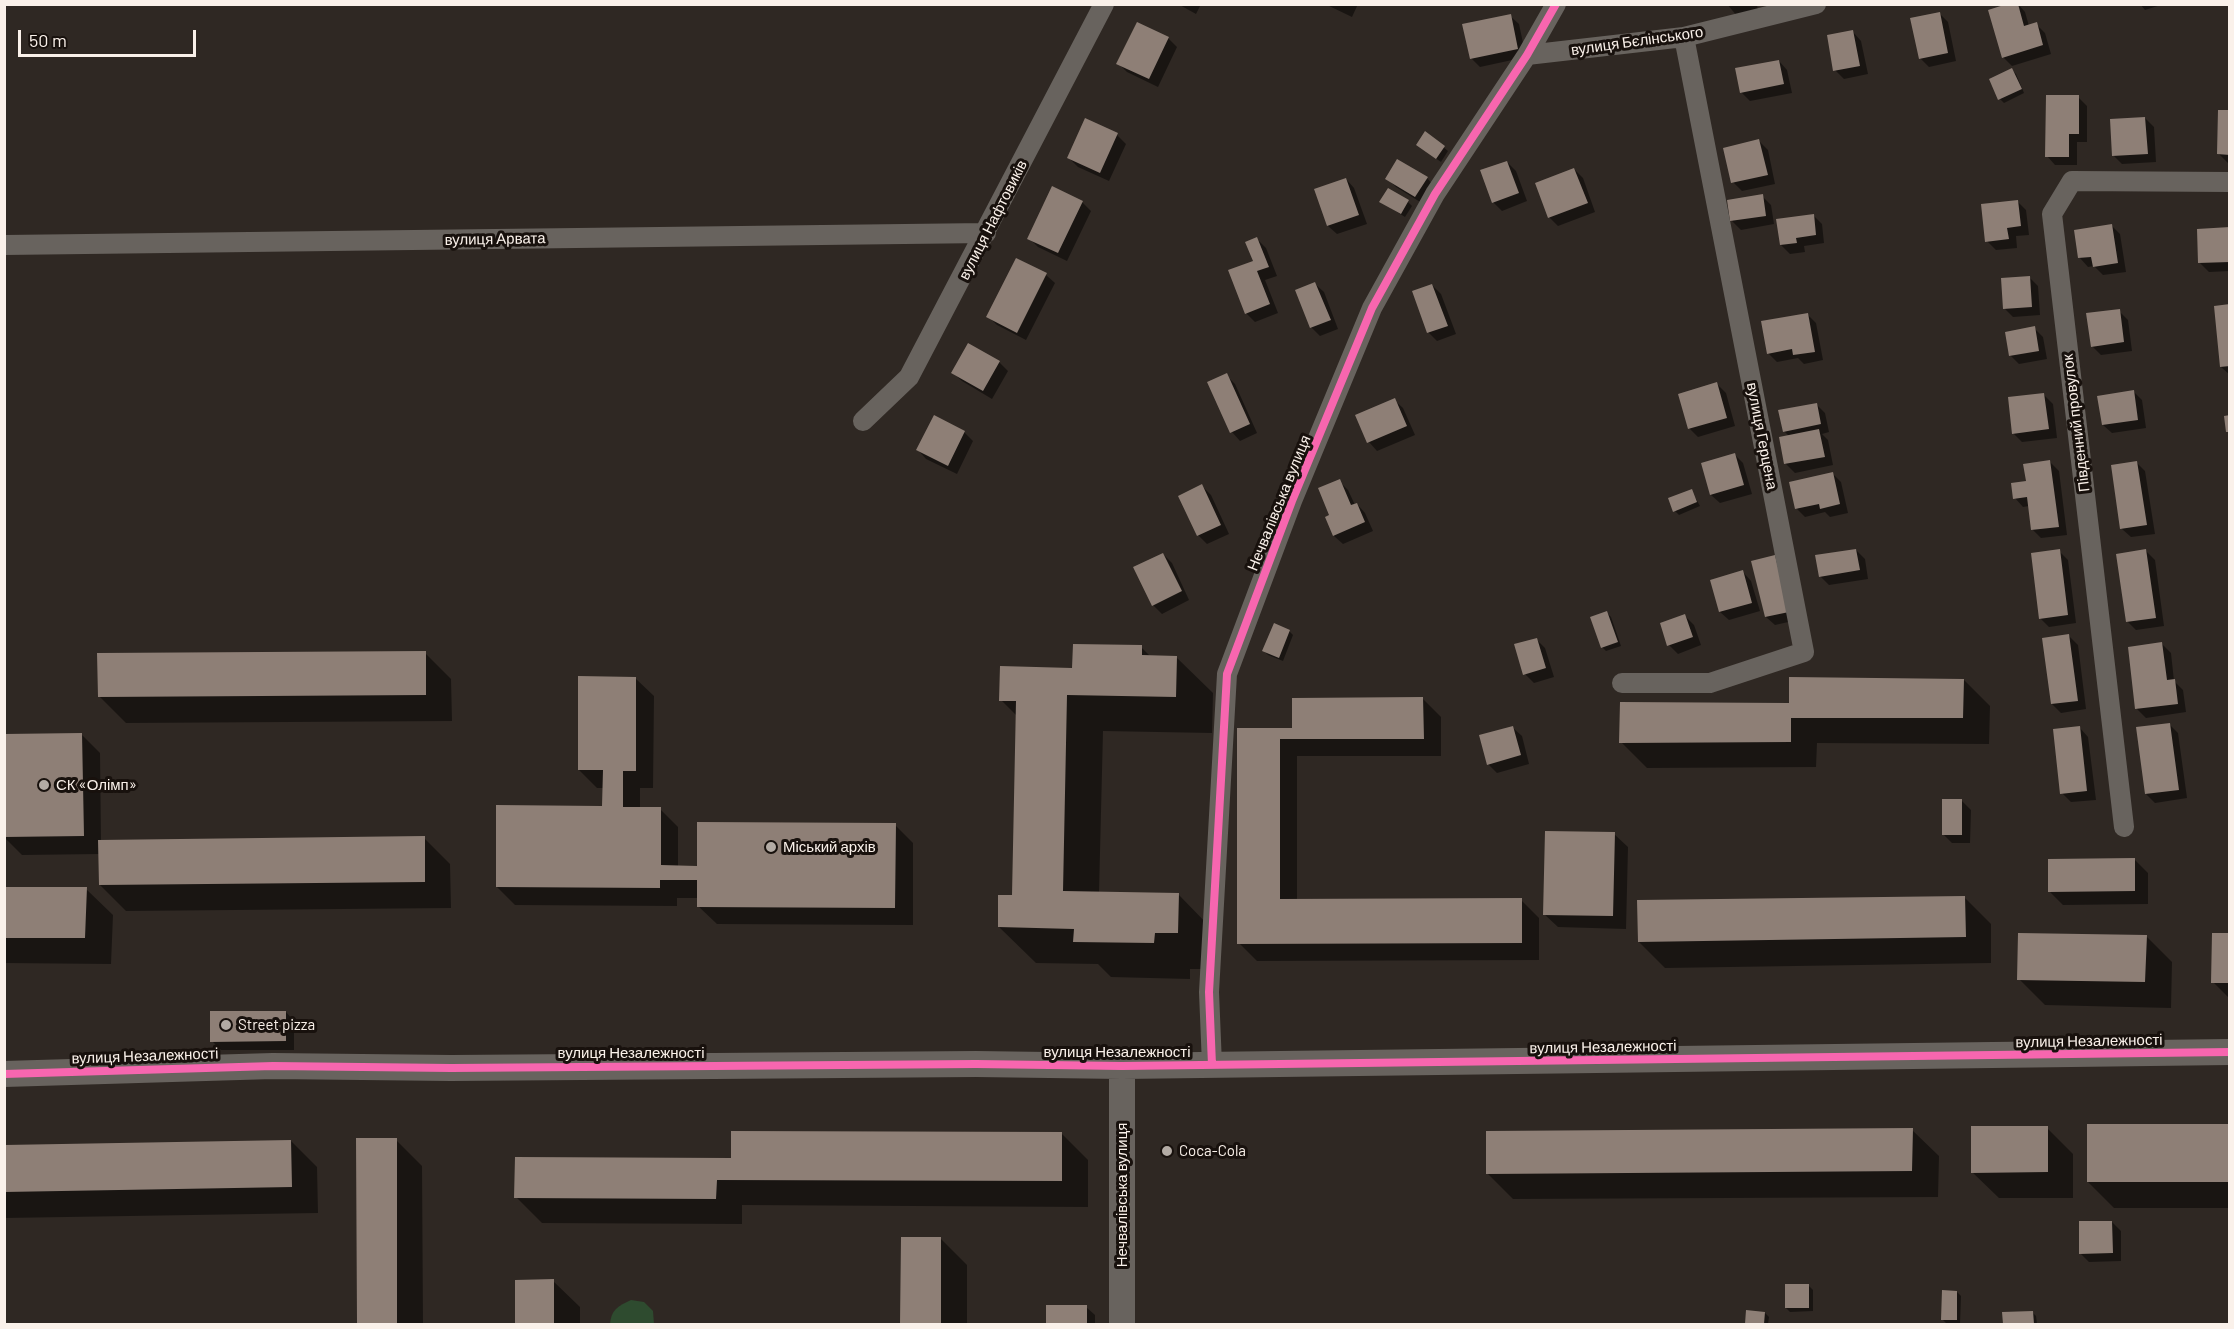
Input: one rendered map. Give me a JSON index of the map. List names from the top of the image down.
{
  "streets": {
    "street": [
      "вулиця Бєлінського",
      "вулиця Нафтовиків",
      "вулиця Арвата",
      "Південний провулок",
      "вулиця Герцена",
      "Нечвалівська вулиця",
      "вулиця Незалежності"
    ]
  },
  "crossings": [
    ["вулиця Бєлінського", "вулиця Герцена"],
    ["вулиця Бєлінського", "Нечвалівська вулиця"],
    ["вулиця Нафтовиків", "вулиця Арвата"],
    ["Нечвалівська вулиця", "вулиця Незалежності"]
  ],
  "places": [
    "СК «Олімп»",
    "Міський архів",
    "Street pizza",
    "Coca-Cola"
  ],
  "scale_bar": "50 m"
}
